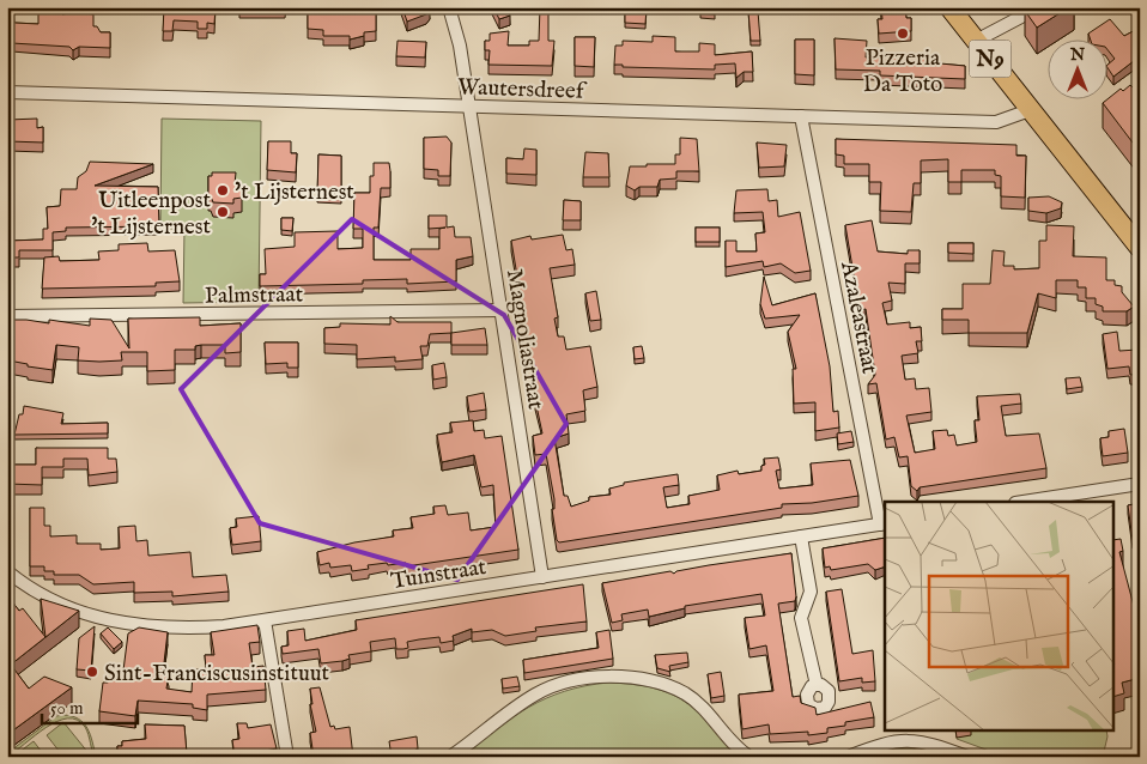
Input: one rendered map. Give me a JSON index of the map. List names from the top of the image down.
{
  "streets": {
    "main road": ["N9"],
    "street": [
      "Wautersdreef",
      "Palmstraat",
      "Azaleastraat",
      "Magnoliastraat",
      "Tuinstraat"
    ]
  },
  "crossings": [
    ["N9", "Wautersdreef"],
    ["Wautersdreef", "Azaleastraat"],
    ["Wautersdreef", "Magnoliastraat"],
    ["Palmstraat", "Magnoliastraat"],
    ["Azaleastraat", "Tuinstraat"],
    ["Magnoliastraat", "Tuinstraat"]
  ],
  "places": [
    "Pizzeria Da Toto",
    "'t Lijsternest",
    "Uitleenpost 't Lijsternest",
    "Sint-Franciscusinstituut"
  ],
  "scale_bar": "50 m",
  "north": "top"
}
